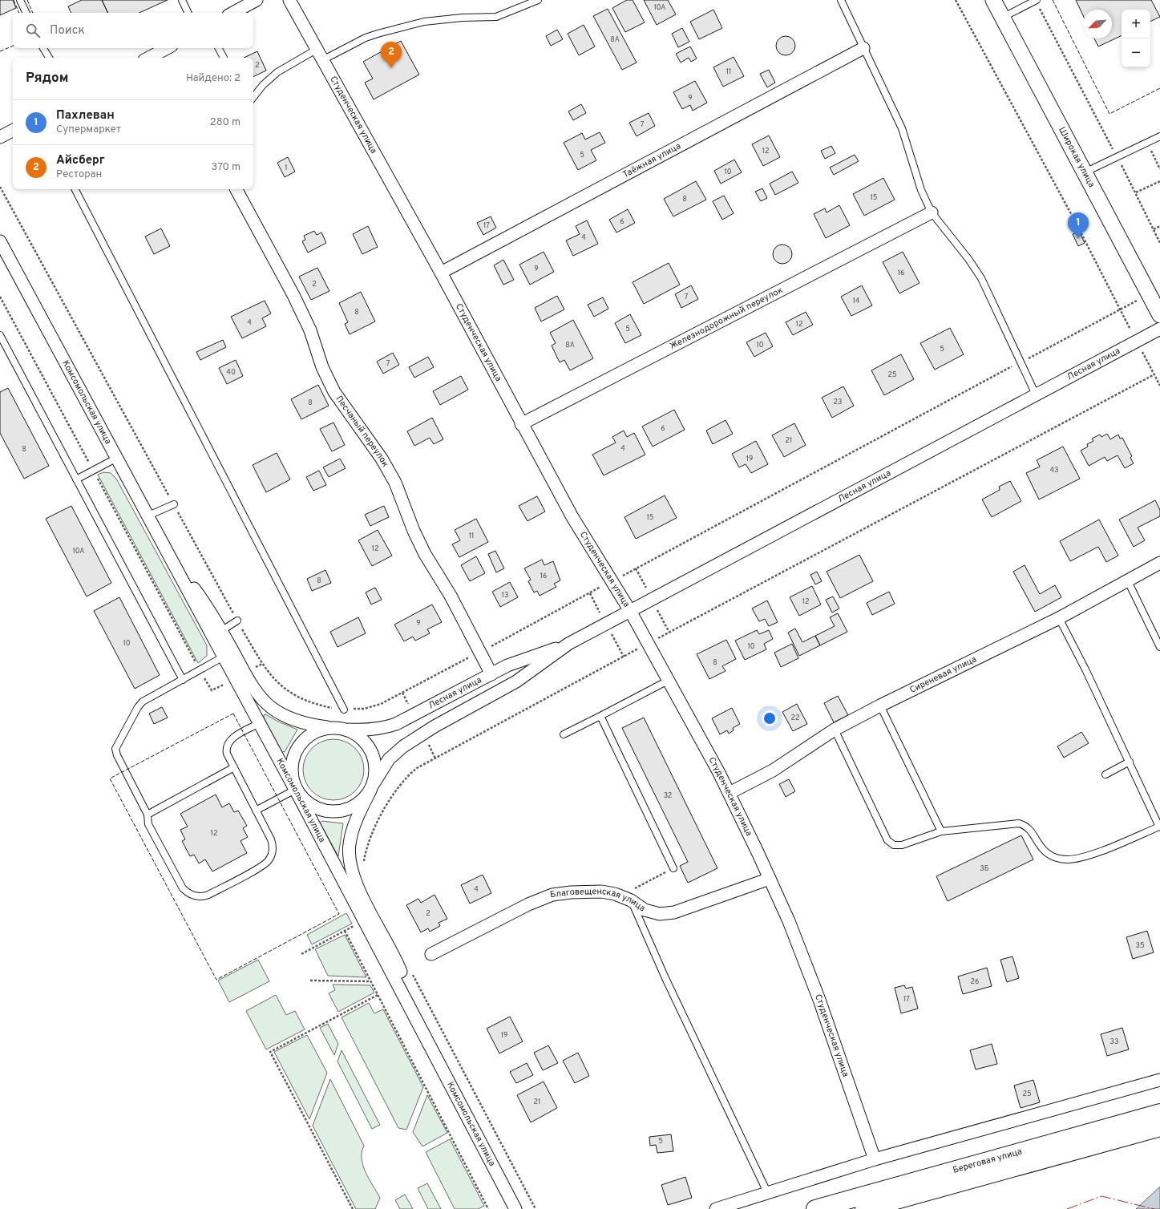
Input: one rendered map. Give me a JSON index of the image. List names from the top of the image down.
{
  "streets": {
    "main road": ["Береговая улица"],
    "street": [
      "Студенческая улица",
      "Широкая улица",
      "Таёжная улица",
      "Железнодорожный переулок",
      "Лесная улица",
      "Комсомольская улица",
      "Песчаный переулок",
      "Сиреневая улица",
      "Благовещенская улица"
    ]
  },
  "crossings": [
    ["Студенческая улица", "Таёжная улица"],
    ["Студенческая улица", "Железнодорожный переулок"],
    ["Студенческая улица", "Лесная улица"],
    ["Студенческая улица", "Сиреневая улица"],
    ["Студенческая улица", "Благовещенская улица"],
    ["Лесная улица", "Комсомольская улица"],
    ["Лесная улица", "Песчаный переулок"]
  ],
  "house_numbers": [
    "10А",
    "8А",
    "2",
    "11",
    "9",
    "7",
    "12",
    "5",
    "1",
    "10",
    "15",
    "8",
    "6",
    "17",
    "4",
    "9",
    "16",
    "2",
    "7",
    "14",
    "8",
    "4",
    "12",
    "5",
    "8А",
    "10",
    "5",
    "7",
    "40",
    "25",
    "23",
    "8",
    "6",
    "21",
    "4",
    "8",
    "19",
    "43",
    "15",
    "11",
    "12",
    "10А",
    "16",
    "8",
    "13",
    "12",
    "9",
    "10",
    "10",
    "8",
    "22",
    "32",
    "12",
    "3Б",
    "4",
    "2",
    "35",
    "26",
    "17",
    "19",
    "33",
    "25",
    "21",
    "5"
  ],
  "north": "bottom left",
  "page": {
    "map_buttons": ["+", "−"],
    "search": "Поиск",
    "pins": ["2", "1"],
    "heading": ["Рядом", "Найдено: 2"],
    "list": [
      {
        "mark": "1",
        "name": "Пахлеван",
        "note": "Супермаркет",
        "value": "280 m"
      },
      {
        "mark": "2",
        "name": "Айсберг",
        "note": "Ресторан",
        "value": "370 m"
      }
    ]
  }
}
